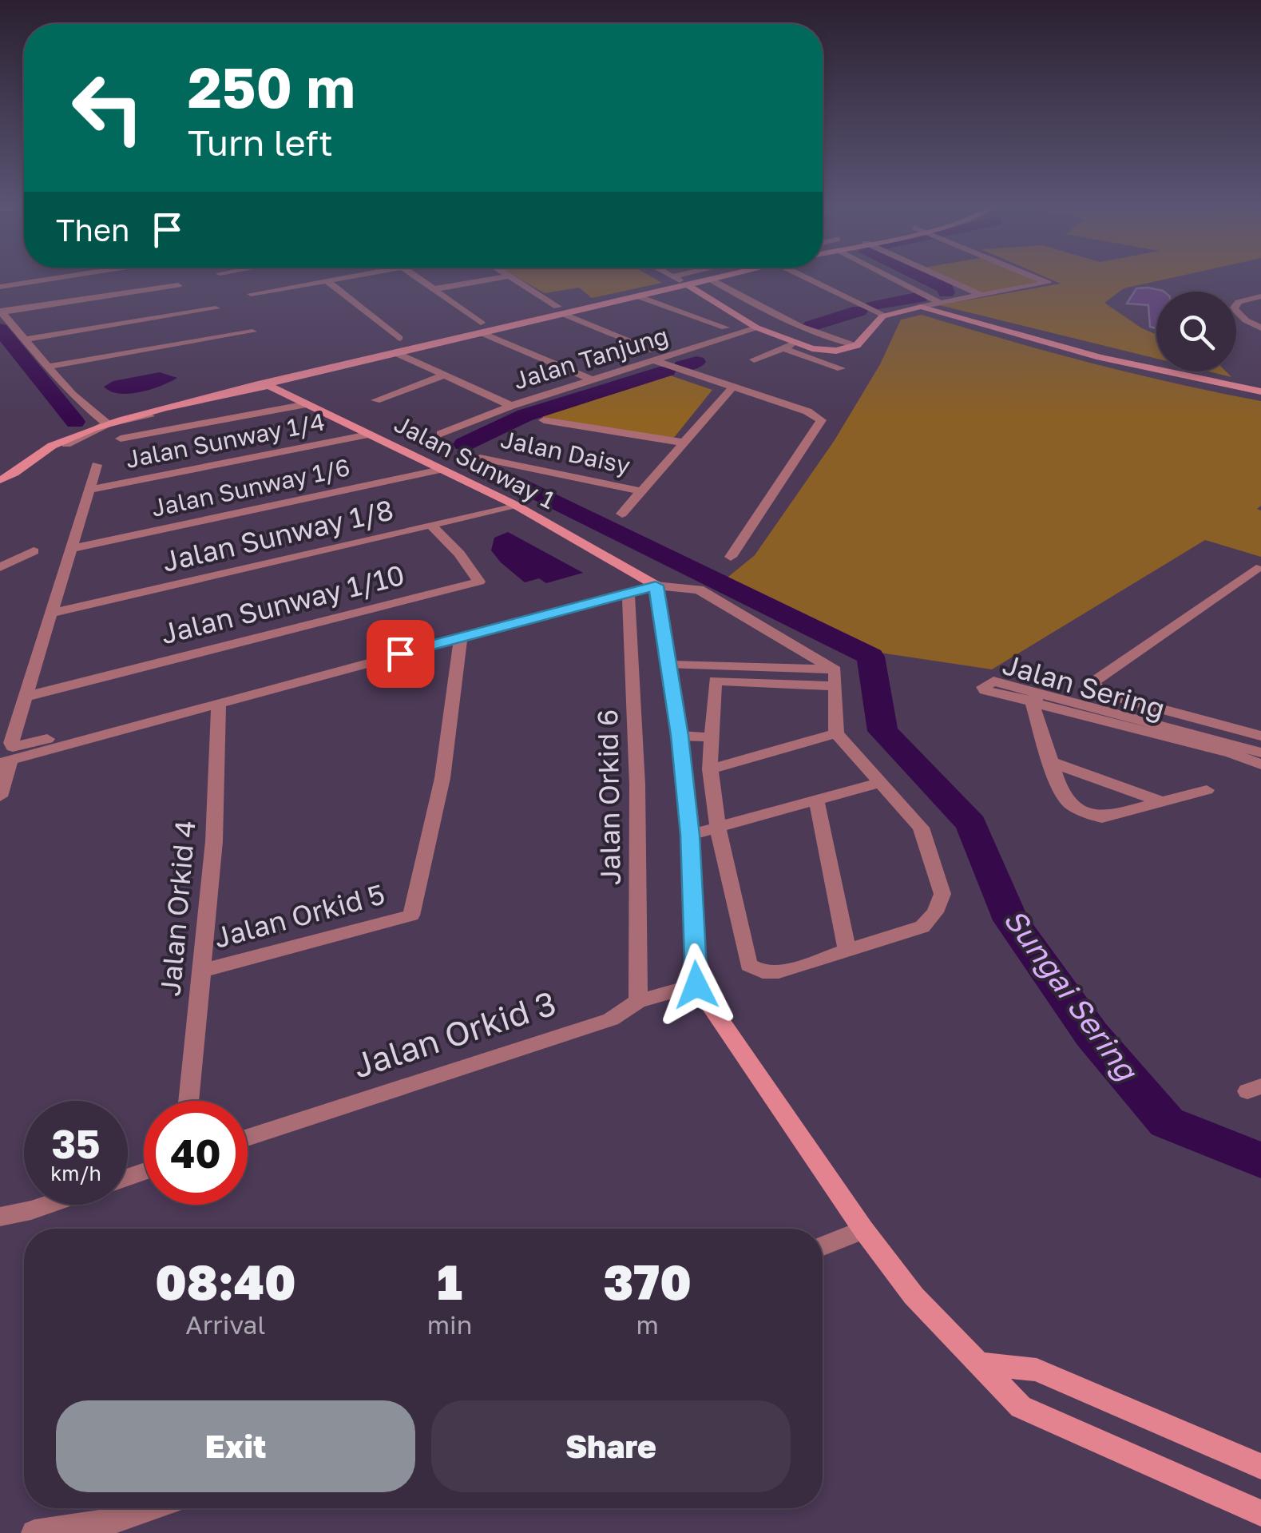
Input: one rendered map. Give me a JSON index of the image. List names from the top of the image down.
{
  "streets": {
    "street": [
      "Jalan Tanjung",
      "Jalan Sunway 1/4",
      "Jalan Daisy",
      "Jalan Sunway 1",
      "Jalan Sunway 1/6",
      "Jalan Sunway 1/8",
      "Jalan Sunway 1/10",
      "Jalan Sering",
      "Jalan Orkid 6",
      "Jalan Orkid 4",
      "Jalan Orkid 5",
      "Jalan Orkid 3"
    ]
  },
  "crossings": [
    ["Jalan Sunway 1/4", "Jalan Sunway 1"],
    ["Jalan Sunway 1", "Jalan Sunway 1/6"],
    ["Jalan Sunway 1", "Jalan Sunway 1/8"],
    ["Jalan Sunway 1/8", "Jalan Sunway 1/10"],
    ["Jalan Orkid 6", "Jalan Orkid 3"],
    ["Jalan Orkid 4", "Jalan Orkid 5"]
  ],
  "water": ["Sungai Sering"],
  "page": {
    "turn": ["250 m", "Turn left"],
    "then": "Then",
    "speed": "35 km/h",
    "limit": "40",
    "eta": [
      "08:40",
      "Arrival",
      "1",
      "min",
      "370",
      "m"
    ],
    "buttons": ["Exit", "Share"]
  }
}
